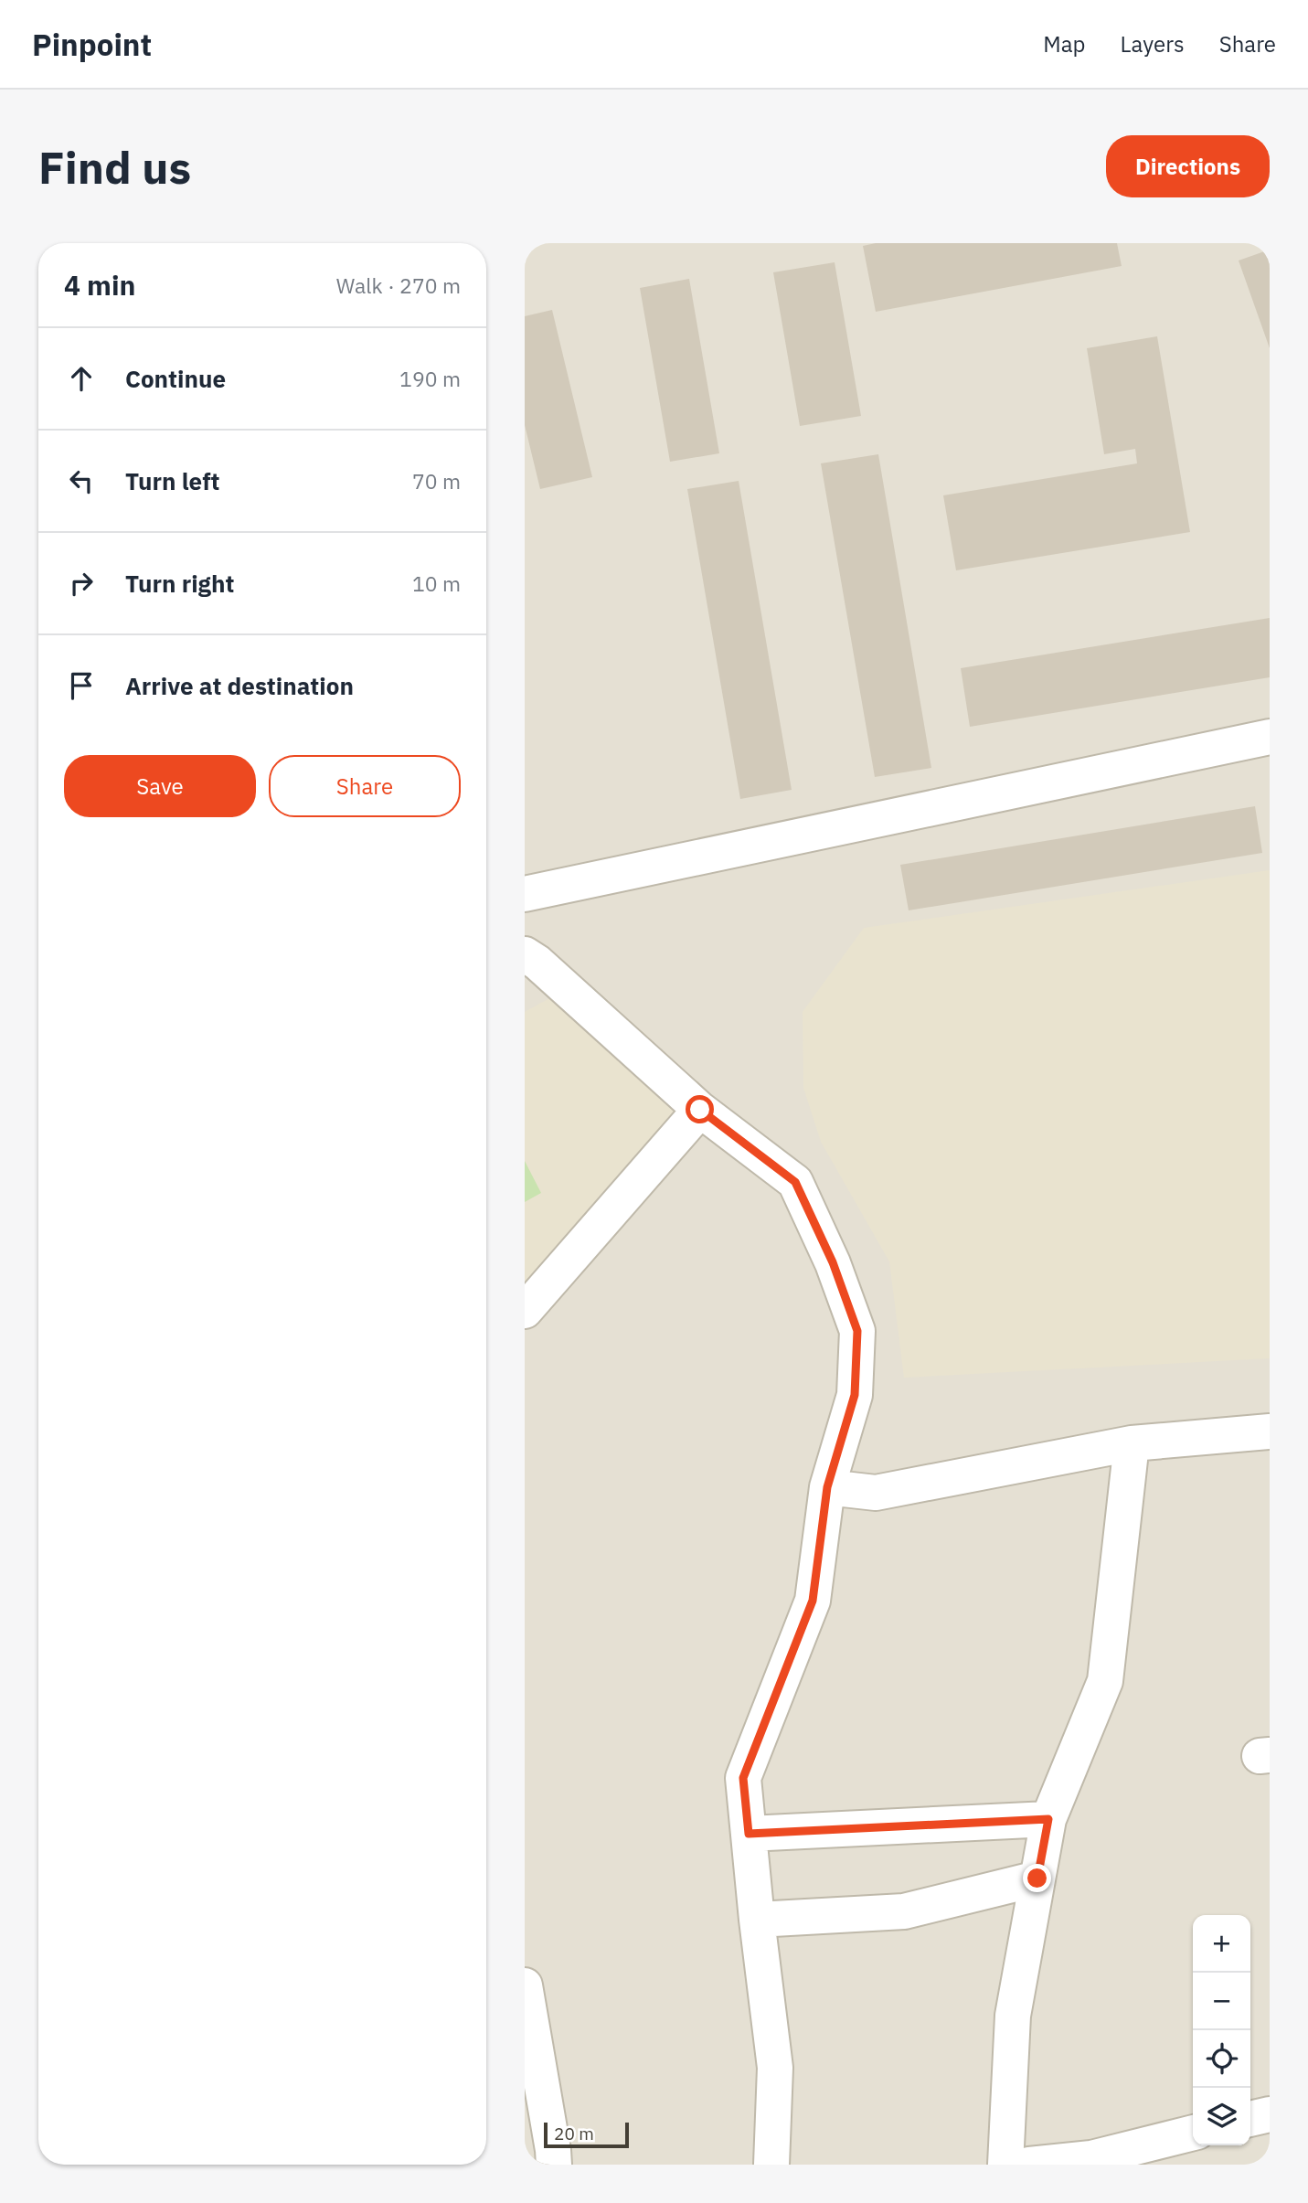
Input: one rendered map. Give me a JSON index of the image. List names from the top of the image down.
{
  "scale_bar": "20 m",
  "page": {
    "header": "Pinpoint",
    "nav": ["Map", "Layers", "Share"],
    "buttons": [
      "Directions",
      ["Save", "Share"]
    ],
    "title": "Find us",
    "heading": ["4 min", "Walk · 270 m"],
    "list": [
      ["Continue", "190 m"],
      ["Turn left", "70 m"],
      ["Turn right", "10 m"],
      "Arrive at destination"
    ],
    "map_buttons": ["+", "−"],
    "scale": "20 m"
  }
}
